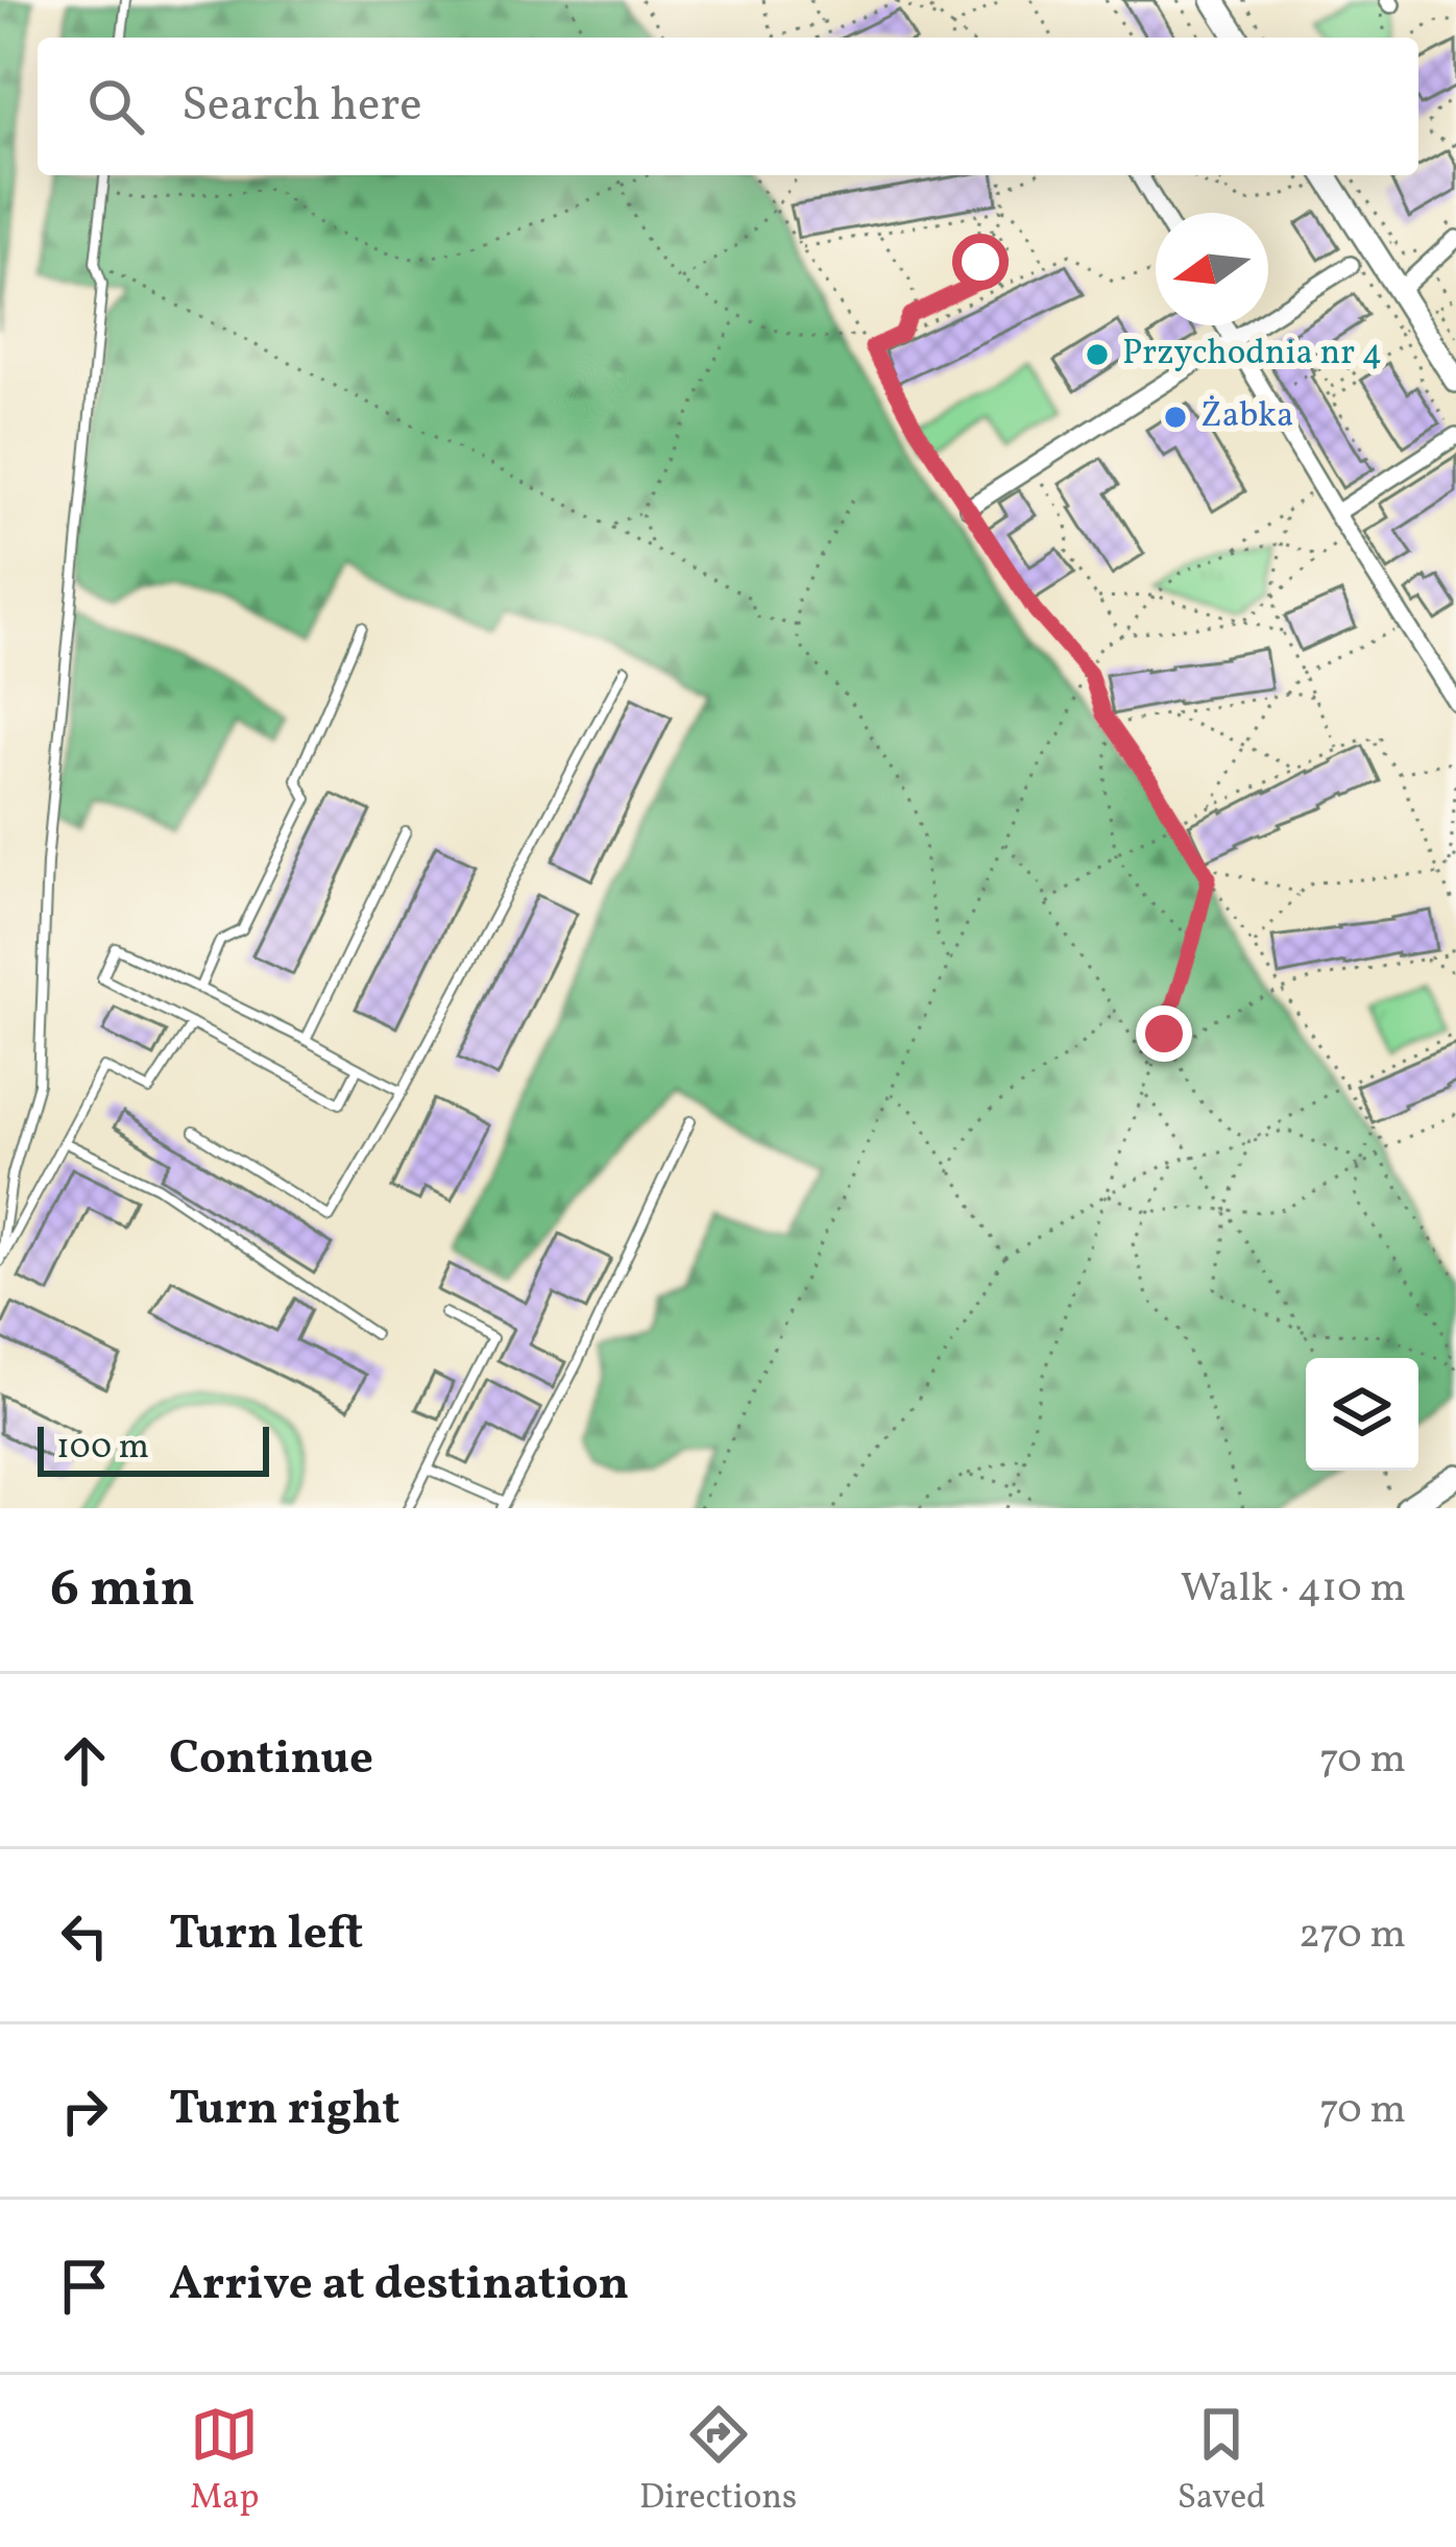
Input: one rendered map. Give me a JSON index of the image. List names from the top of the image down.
{
  "places": ["Przychodnia nr 4", "Żabka"],
  "scale_bar": "100 m",
  "north": "left",
  "page": {
    "search": "Search here",
    "scale": "100 m",
    "heading": ["6 min", "Walk · 410 m"],
    "list": [
      ["Continue", "70 m"],
      ["Turn left", "270 m"],
      ["Turn right", "70 m"],
      "Arrive at destination"
    ],
    "nav": ["Map", "Directions", "Saved"]
  }
}
